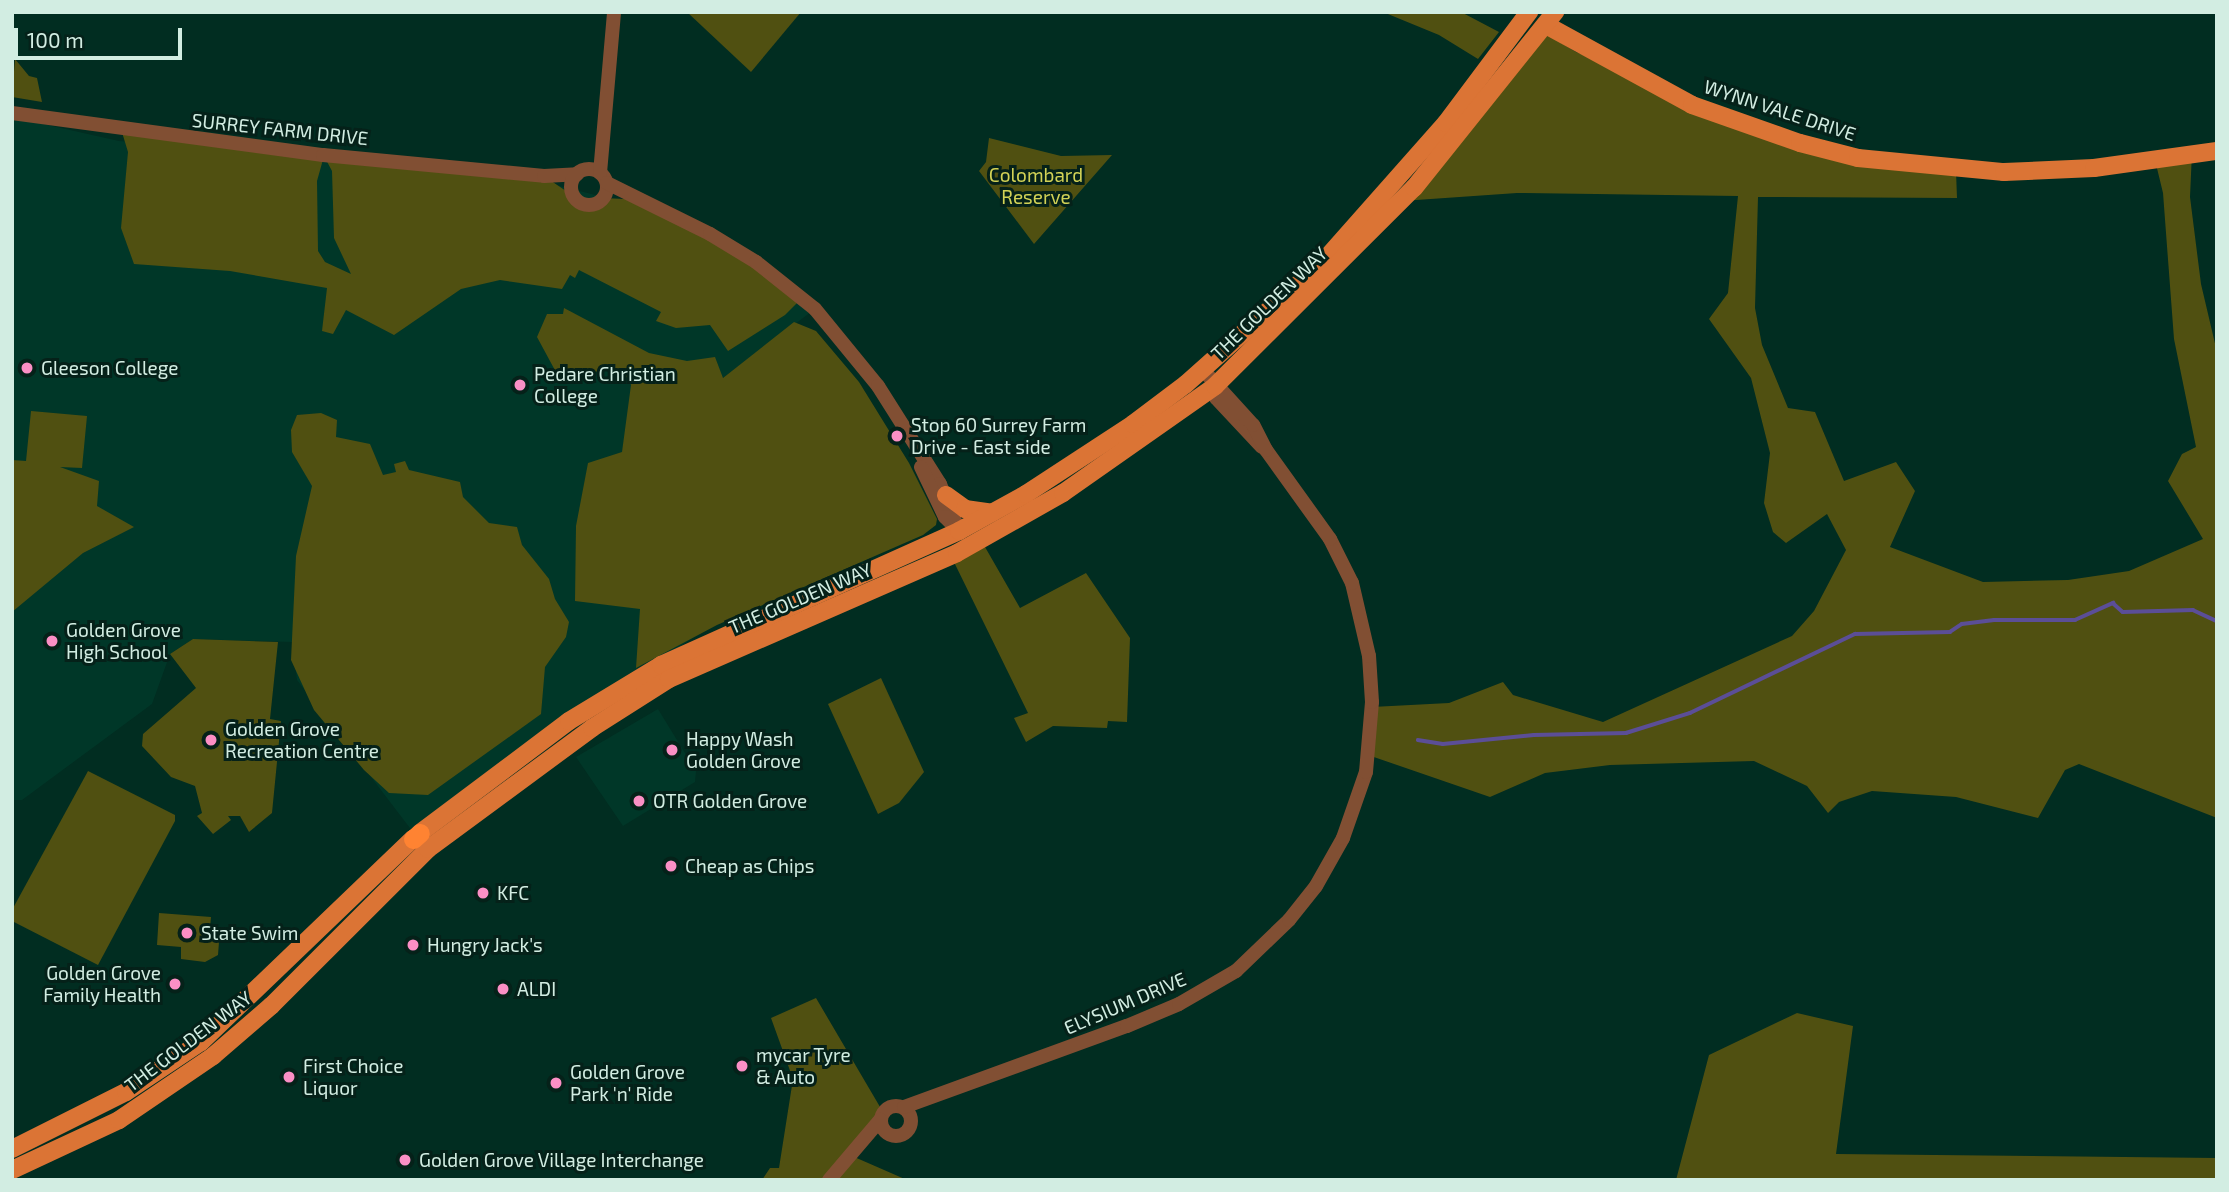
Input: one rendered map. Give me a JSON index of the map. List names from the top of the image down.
{
  "streets": {
    "main road": ["WYNN VALE DRIVE", "THE GOLDEN WAY"],
    "street": ["SURREY FARM DRIVE", "ELYSIUM DRIVE"]
  },
  "crossings": [
    ["WYNN VALE DRIVE", "THE GOLDEN WAY"],
    ["THE GOLDEN WAY", "ELYSIUM DRIVE"]
  ],
  "parks": ["Colombard Reserve"],
  "places": [
    "Gleeson College",
    "Pedare Christian College",
    "Stop 60 Surrey Farm Drive - East side",
    "Golden Grove High School",
    "Golden Grove Recreation Centre",
    "Happy Wash Golden Grove",
    "OTR Golden Grove",
    "Cheap as Chips",
    "KFC",
    "State Swim",
    "Hungry Jack's",
    "Golden Grove Family Health",
    "ALDI",
    "mycar Tyre & Auto",
    "First Choice Liquor",
    "Golden Grove Park 'n' Ride",
    "Golden Grove Village Interchange"
  ],
  "scale_bar": "100 m"
}
